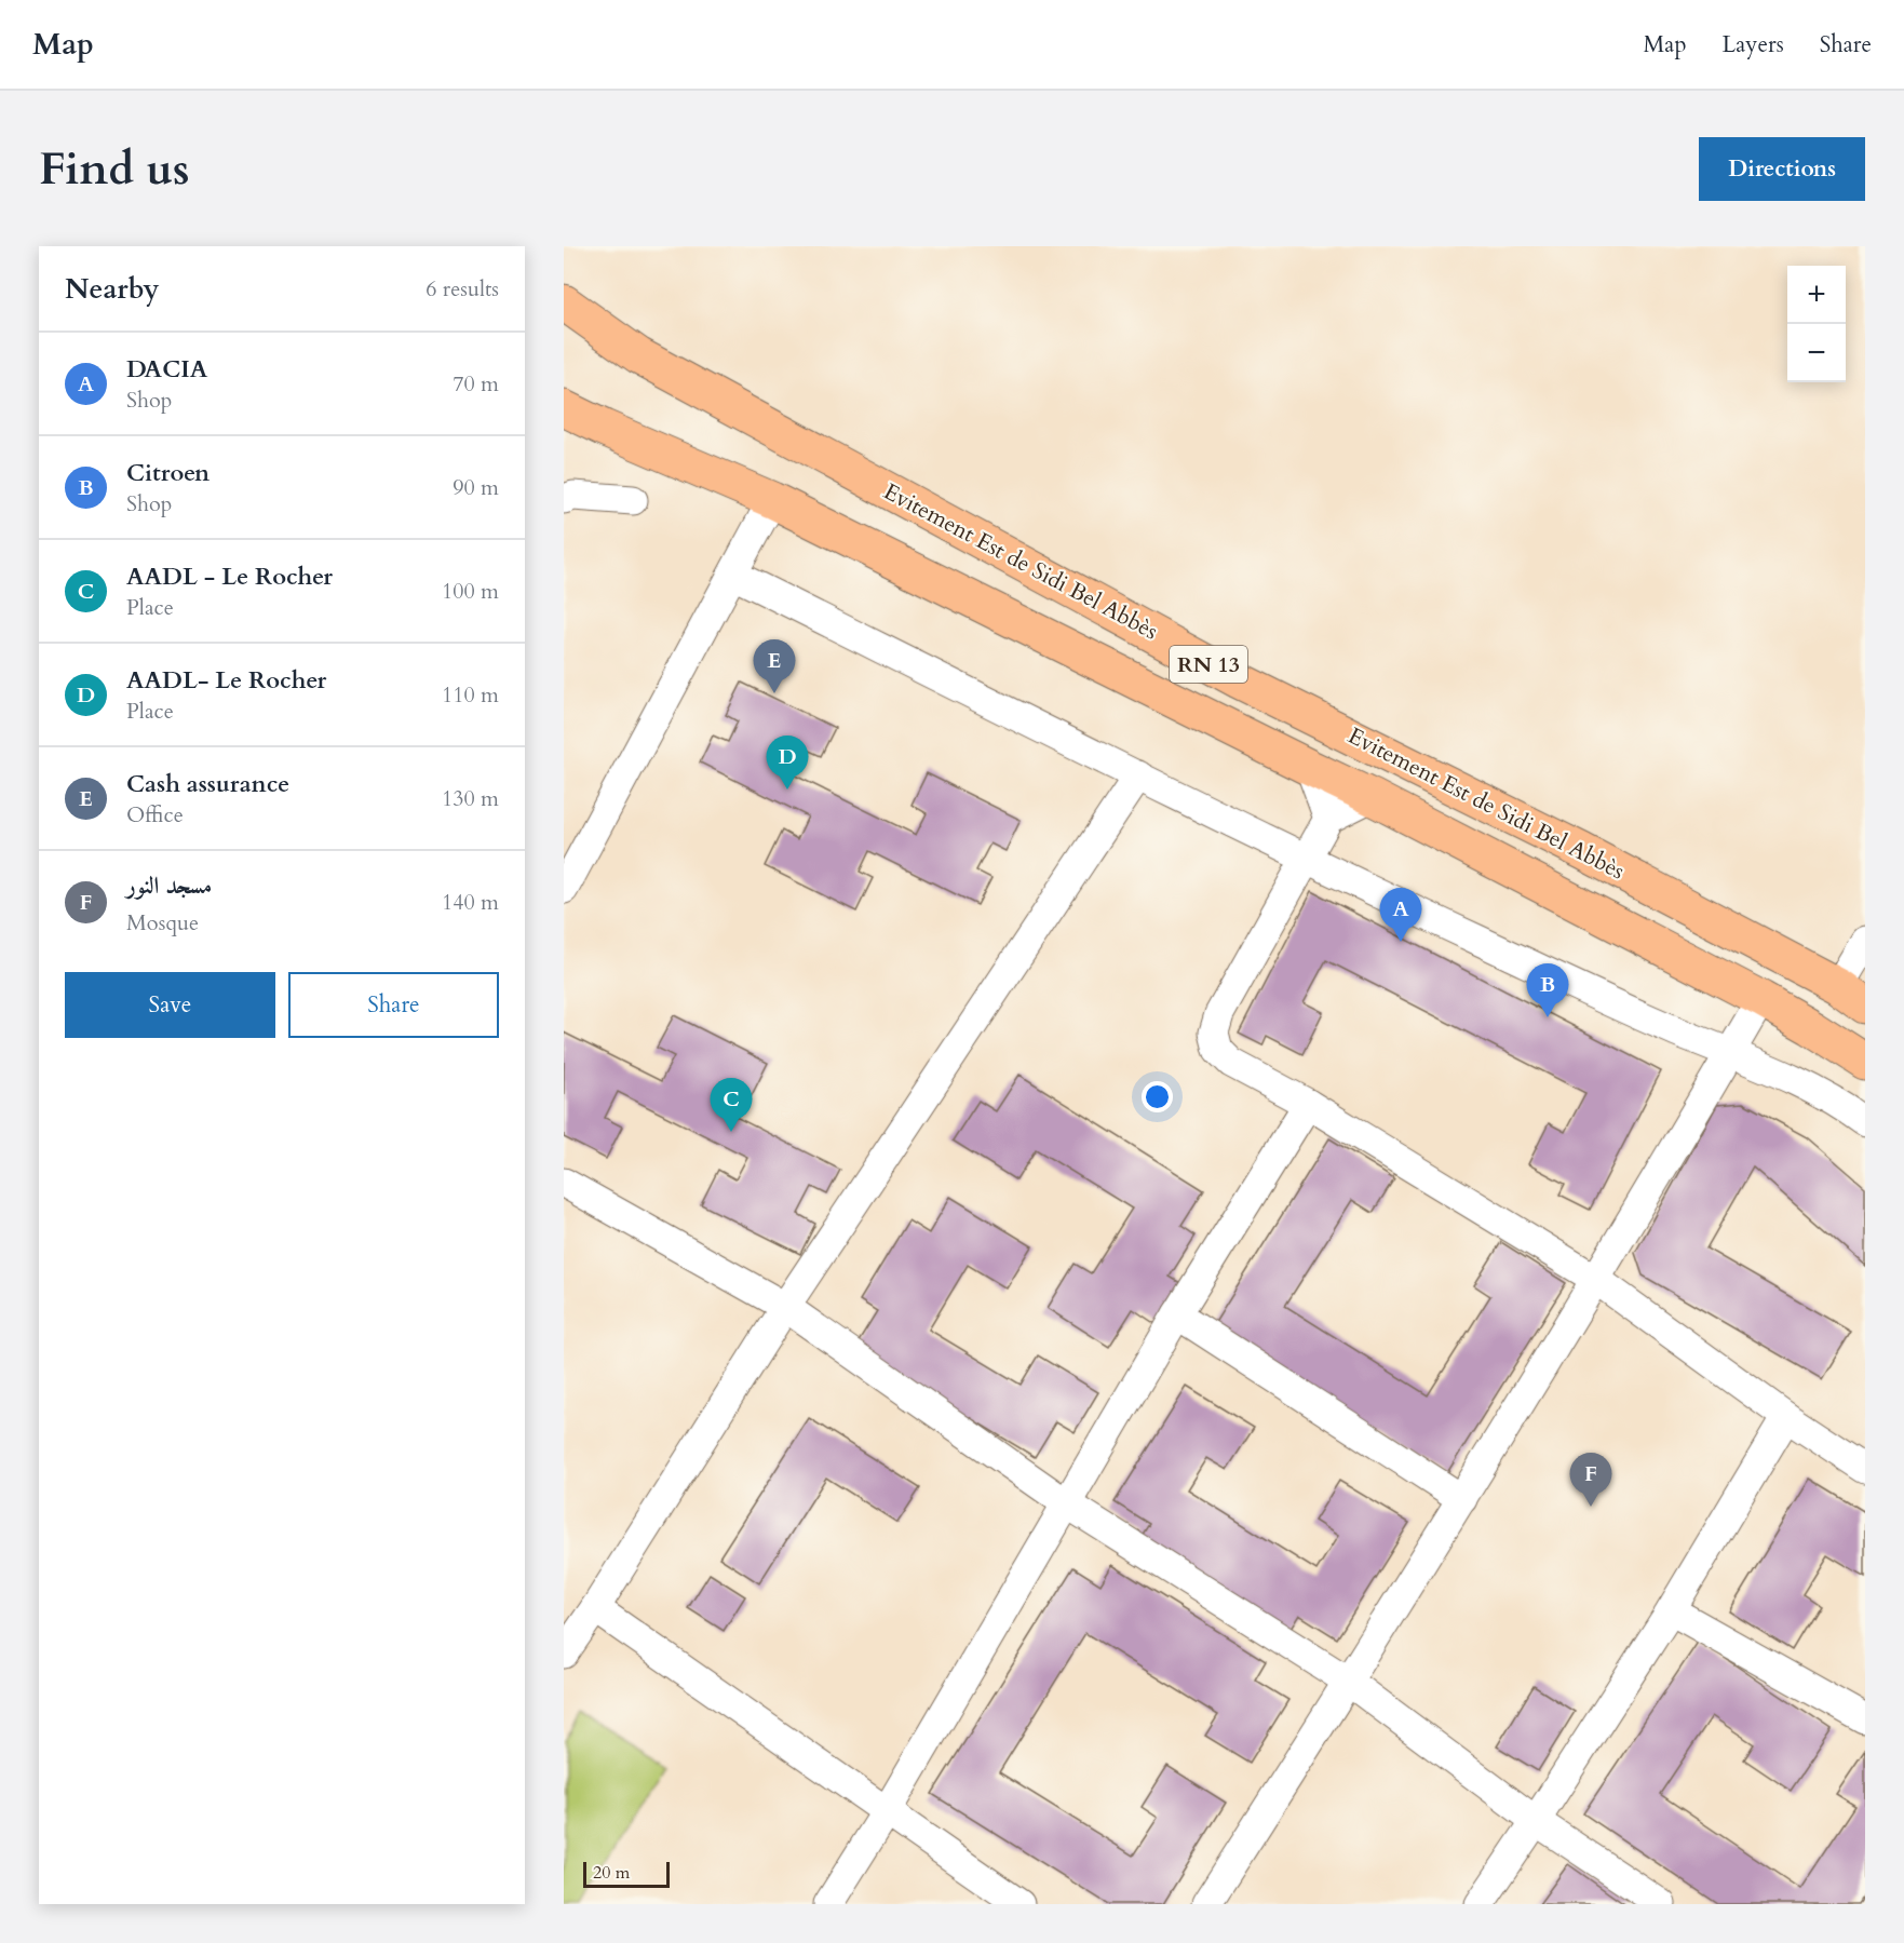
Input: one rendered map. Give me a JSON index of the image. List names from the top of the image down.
{
  "streets": {
    "highway": ["Evitement Est de Sidi Bel Abbès", "RN 13"]
  },
  "scale_bar": "20 m",
  "page": {
    "header": "Map",
    "nav": ["Map", "Layers", "Share"],
    "buttons": [
      "Directions",
      ["Save", "Share"]
    ],
    "title": "Find us",
    "heading": ["Nearby", "6 results"],
    "map_buttons": ["+", "−"],
    "list": [
      {
        "mark": "A",
        "name": "DACIA",
        "note": "Shop",
        "value": "70 m"
      },
      {
        "mark": "B",
        "name": "Citroen",
        "note": "Shop",
        "value": "90 m"
      },
      {
        "mark": "C",
        "name": "AADL - Le Rocher",
        "note": "Place",
        "value": "100 m"
      },
      {
        "mark": "D",
        "name": "AADL- Le Rocher",
        "note": "Place",
        "value": "110 m"
      },
      {
        "mark": "E",
        "name": "Cash assurance",
        "note": "Office",
        "value": "130 m"
      },
      {
        "mark": "F",
        "name": "مسجد النور",
        "note": "Mosque",
        "value": "140 m"
      }
    ],
    "pins": [
      "E",
      "D",
      "A",
      "B",
      "C",
      "F"
    ],
    "scale": "20 m"
  }
}
